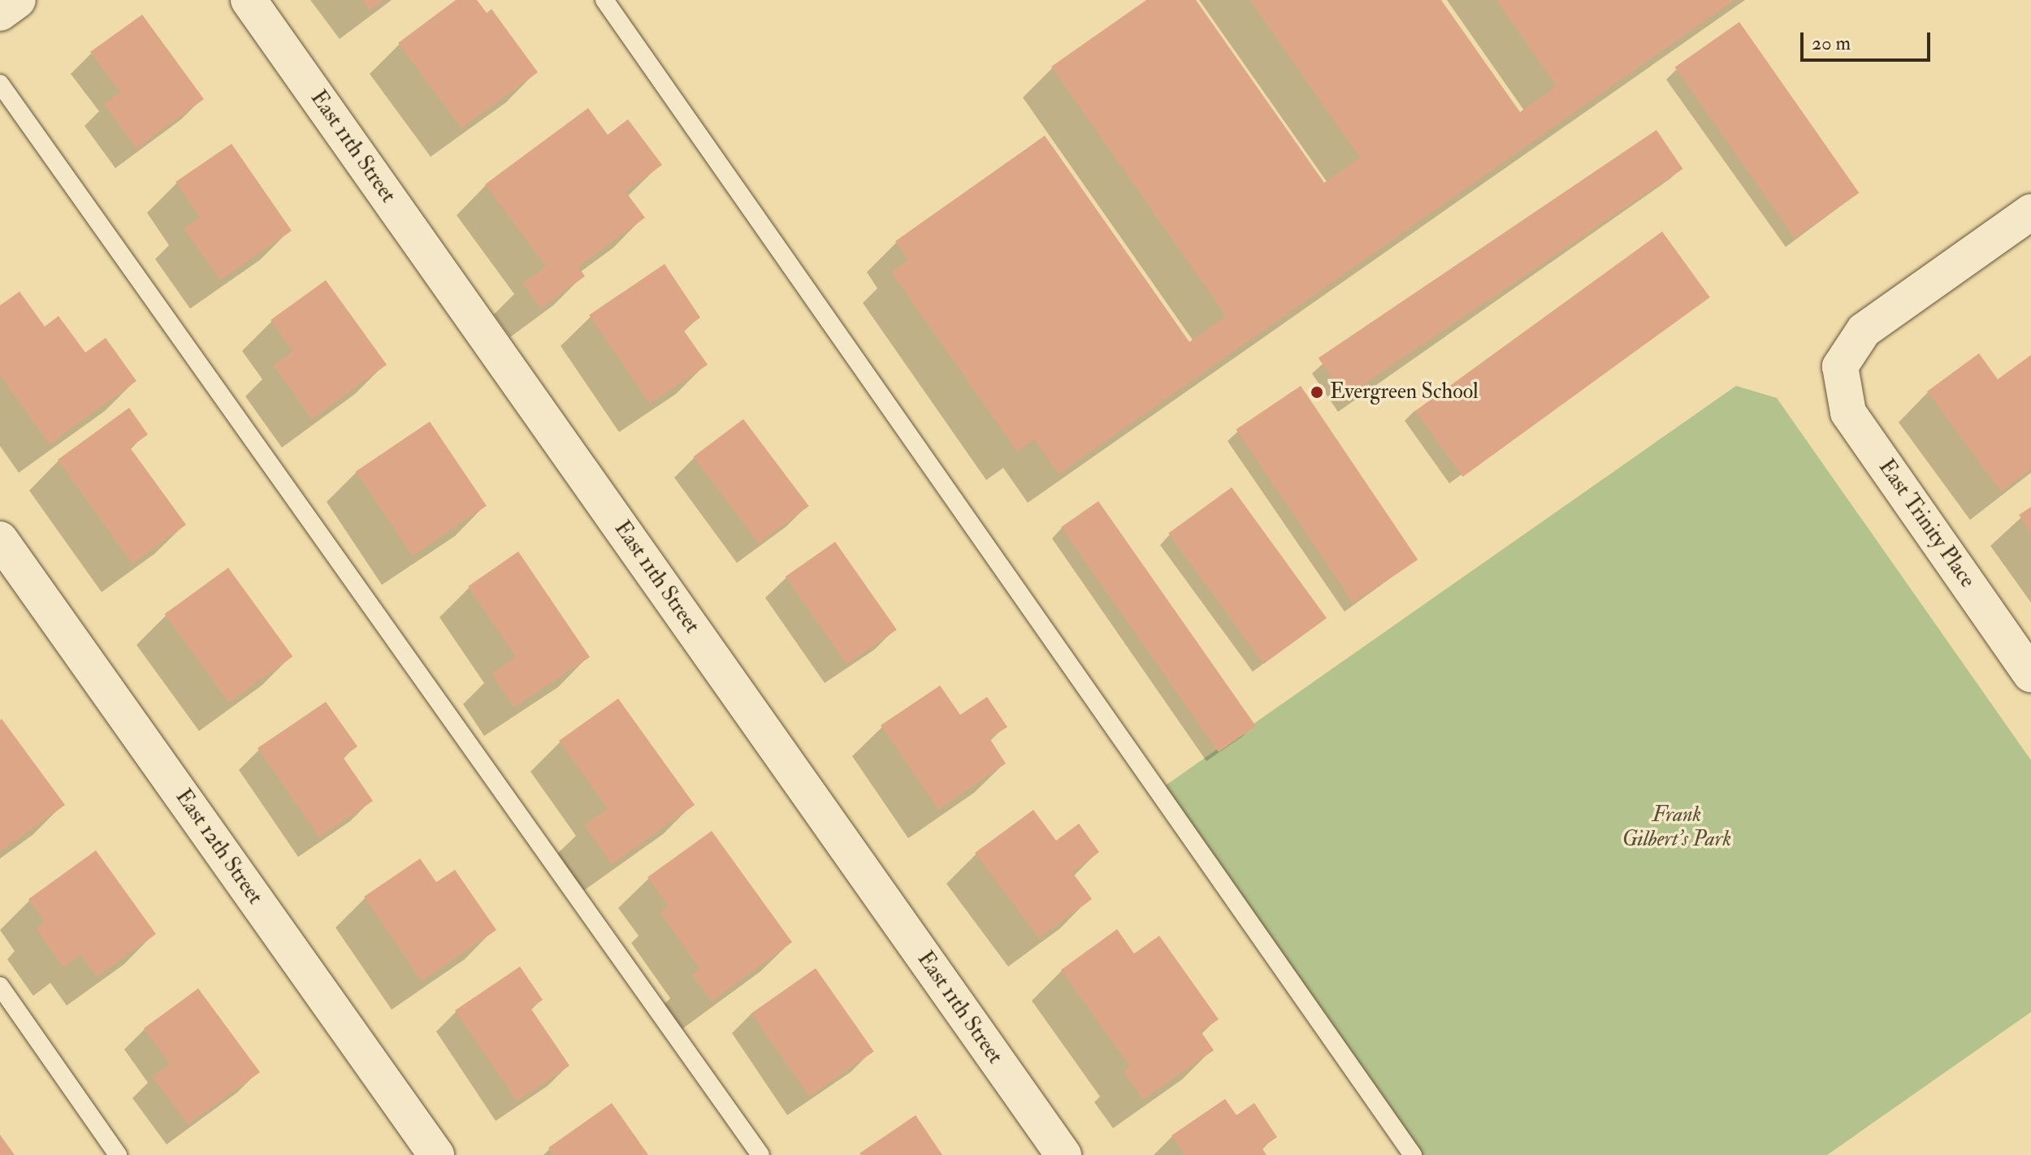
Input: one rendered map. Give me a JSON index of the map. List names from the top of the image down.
{
  "streets": {
    "street": ["East 11th Street", "East Trinity Place", "East 12th Street"]
  },
  "parks": ["Frank Gilbert's Park"],
  "places": ["Evergreen School"],
  "scale_bar": "20 m"
}
